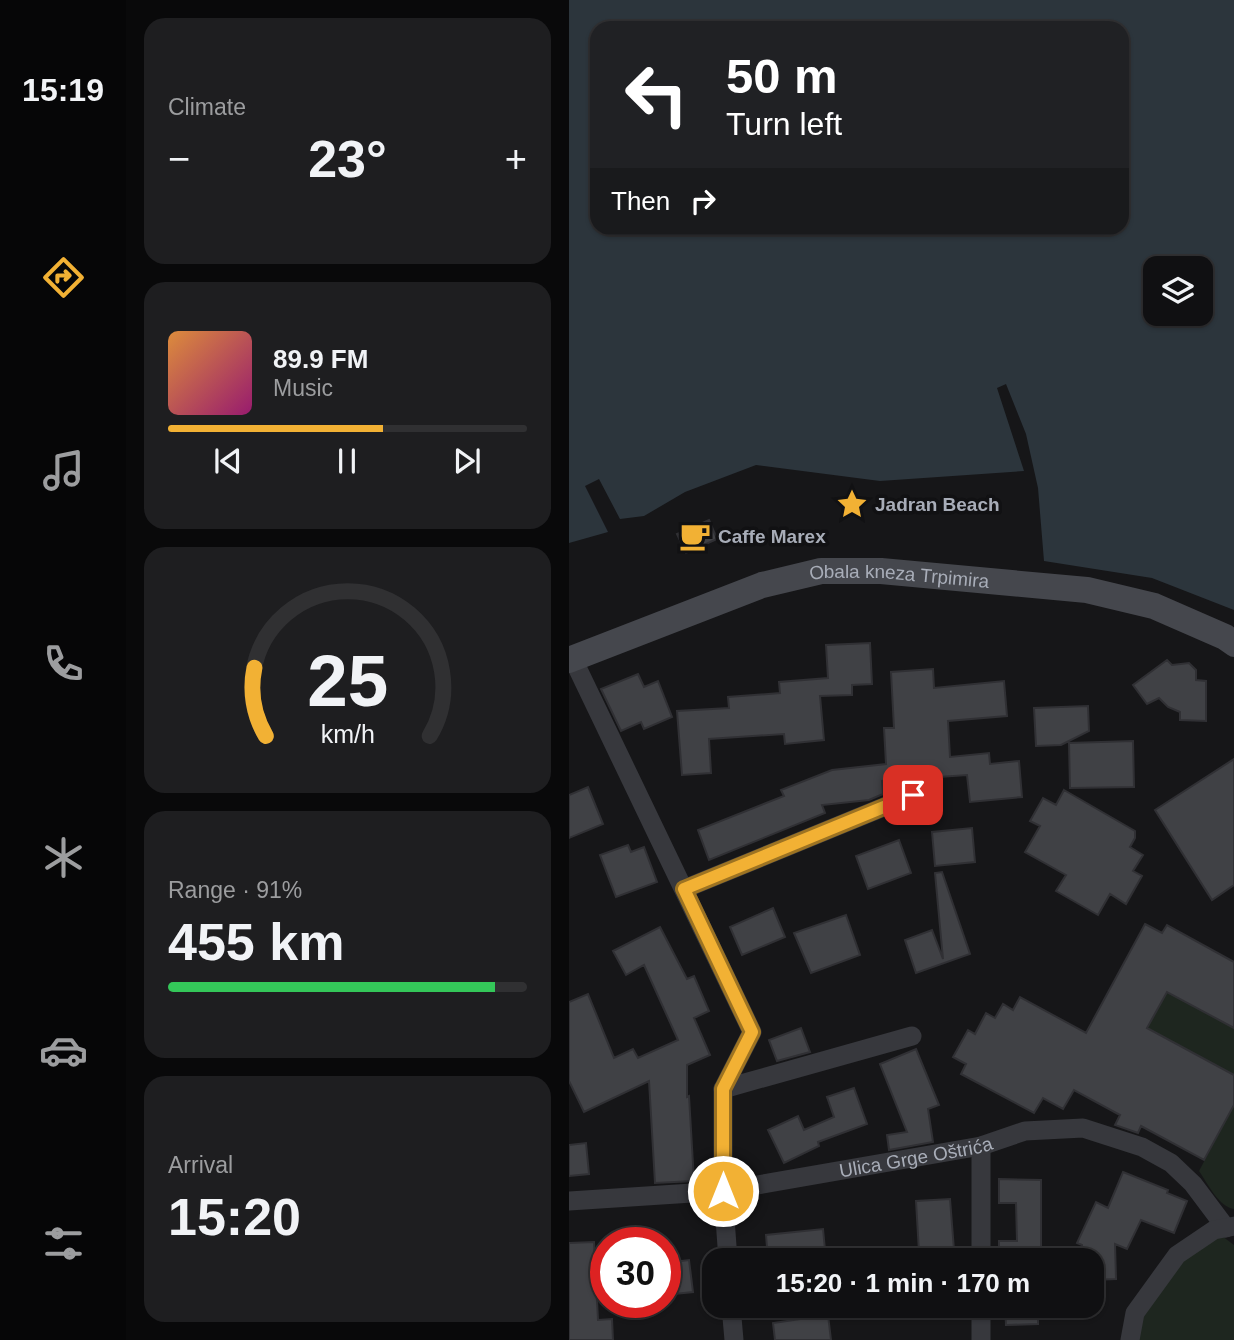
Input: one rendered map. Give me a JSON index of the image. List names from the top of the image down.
{
  "streets": {
    "street": ["Obala kneza Trpimira", "Ulica Grge Oštrića"]
  },
  "places": {
    "place": ["Jadran Beach"],
    "cafe": ["Caffe Marex"]
  },
  "page": {
    "tabs": "15:19",
    "tile": [
      "Climate",
      ["Range · 91%", "455 km"],
      ["Arrival", "15:20"]
    ],
    "turn": ["50 m", "Turn left"],
    "heat": ["−", "23°", "+"],
    "then": "Then",
    "song": ["89.9 FM", "Music"],
    "limit": "30",
    "trip": "15:20 · 1 min · 170 m",
    "gauge": ["25", "km/h"]
  }
}
